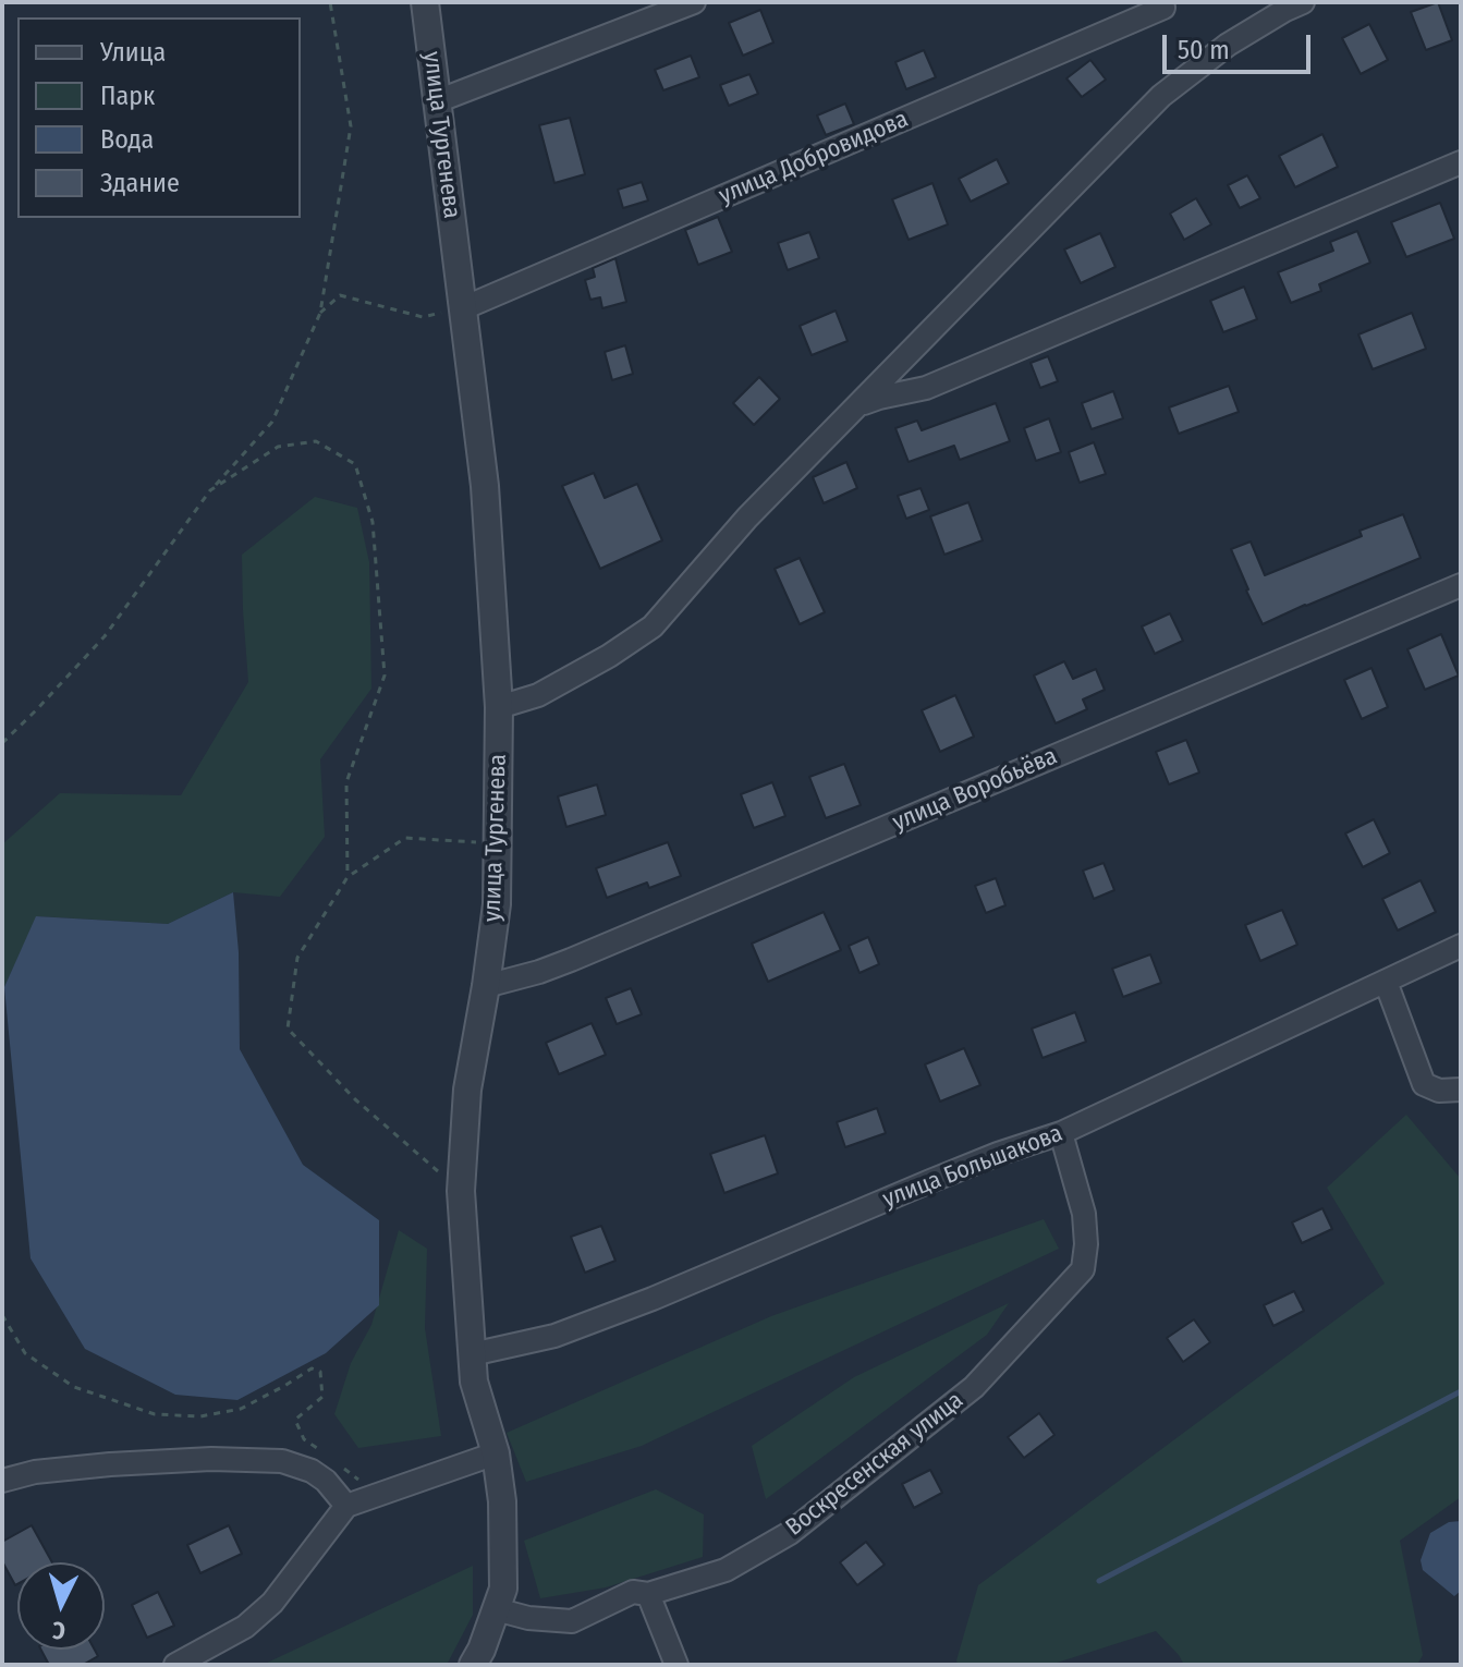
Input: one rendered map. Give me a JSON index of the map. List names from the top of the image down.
{
  "streets": {
    "street": [
      "улица Тургенева",
      "улица Добровидова",
      "улица Воробьёва",
      "улица Большакова",
      "Воскресенская улица"
    ]
  },
  "crossings": [
    ["улица Тургенева", "улица Добровидова"],
    ["улица Тургенева", "улица Воробьёва"],
    ["улица Тургенева", "улица Большакова"],
    ["улица Тургенева", "Воскресенская улица"],
    ["улица Большакова", "Воскресенская улица"]
  ],
  "legend": [
    "Улица",
    "Парк",
    "Вода",
    "Здание"
  ],
  "scale_bar": "50 m",
  "north": "bottom"
}
